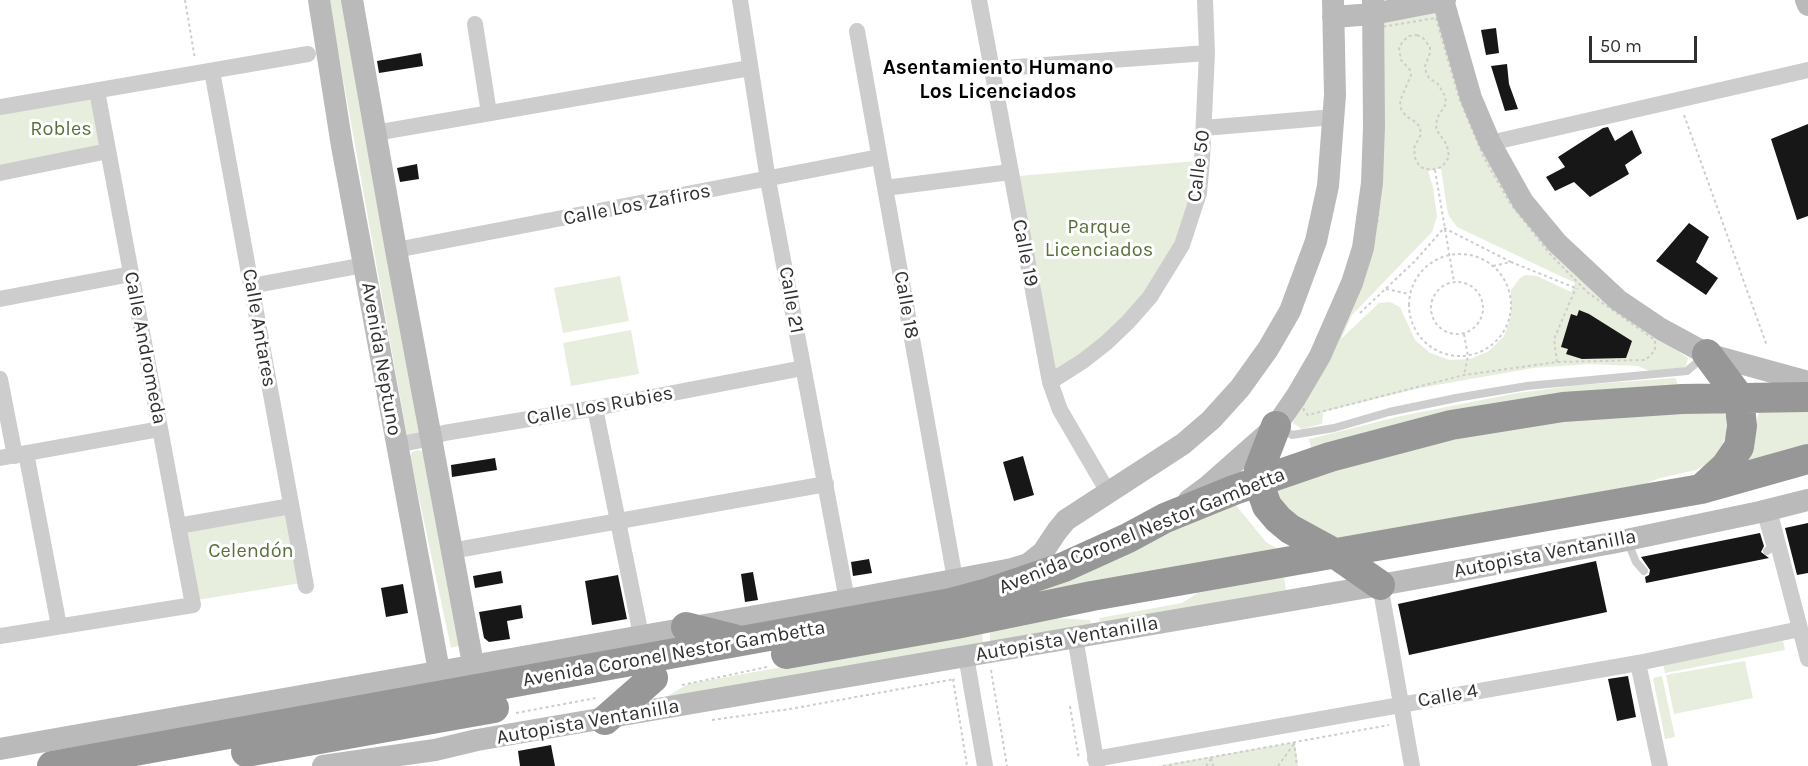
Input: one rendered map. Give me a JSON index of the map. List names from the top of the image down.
{
  "streets": {
    "highway": ["Avenida Coronel Nestor Gambetta", "Autopista Ventanilla"],
    "street": [
      "Calle 50",
      "Calle Los Zafiros",
      "Calle 19",
      "Calle 21",
      "Calle 18",
      "Calle Antares",
      "Calle Andromeda",
      "Avenida Neptuno",
      "Calle Los Rubies",
      "Calle 4"
    ]
  },
  "crossings": [
    ["Calle 50", "Calle 19"],
    ["Calle Los Zafiros", "Calle 21"],
    ["Calle Los Zafiros", "Calle 18"],
    ["Calle Los Zafiros", "Avenida Neptuno"],
    ["Calle 19", "Autopista Ventanilla"],
    ["Calle 21", "Calle Los Rubies"],
    ["Calle 21", "Autopista Ventanilla"],
    ["Calle 18", "Autopista Ventanilla"],
    ["Avenida Neptuno", "Calle Los Rubies"],
    ["Avenida Neptuno", "Avenida Coronel Nestor Gambetta"],
    ["Avenida Neptuno", "Autopista Ventanilla"],
    ["Avenida Coronel Nestor Gambetta", "Autopista Ventanilla"]
  ],
  "districts": ["Asentamiento Humano Los Licenciados"],
  "parks": ["Robles", "Parque Licenciados", "Celendón"],
  "scale_bar": "50 m"
}
